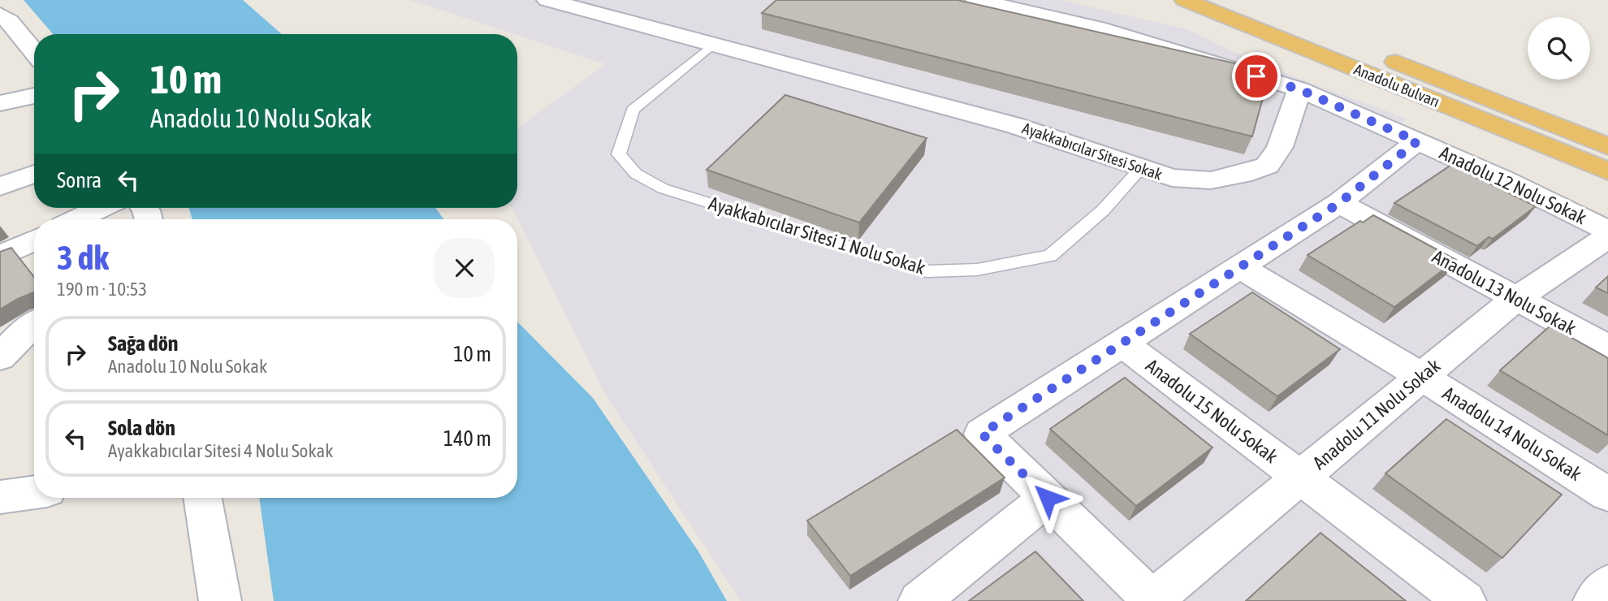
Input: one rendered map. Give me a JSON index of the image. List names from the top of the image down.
{
  "streets": {
    "highway": ["Anadolu Bulvarı"],
    "street": [
      "Ayakkabıcılar Sitesi Sokak",
      "Anadolu 12 Nolu Sokak",
      "Anadolu 13 Nolu Sokak",
      "Anadolu 15 Nolu Sokak",
      "Anadolu 11 Nolu Sokak",
      "Anadolu 14 Nolu Sokak"
    ],
    "lane": ["Ayakkabıcılar Sitesi 1 Nolu Sokak"]
  },
  "crossings": [
    ["Ayakkabıcılar Sitesi Sokak", "Anadolu 12 Nolu Sokak"],
    ["Ayakkabıcılar Sitesi Sokak", "Ayakkabıcılar Sitesi 1 Nolu Sokak"],
    ["Anadolu 13 Nolu Sokak", "Anadolu 11 Nolu Sokak"],
    ["Anadolu 15 Nolu Sokak", "Anadolu 11 Nolu Sokak"],
    ["Anadolu 11 Nolu Sokak", "Anadolu 14 Nolu Sokak"]
  ],
  "page": {
    "turn": ["10 m", "Anadolu 10 Nolu Sokak"],
    "then": "Sonra",
    "heading": ["3 dk", "190 m · 10:53"],
    "list": [
      {
        "name": "Sağa dön",
        "note": "Anadolu 10 Nolu Sokak",
        "value": "10 m"
      },
      {
        "name": "Sola dön",
        "note": "Ayakkabıcılar Sitesi 4 Nolu Sokak",
        "value": "140 m"
      }
    ]
  }
}
